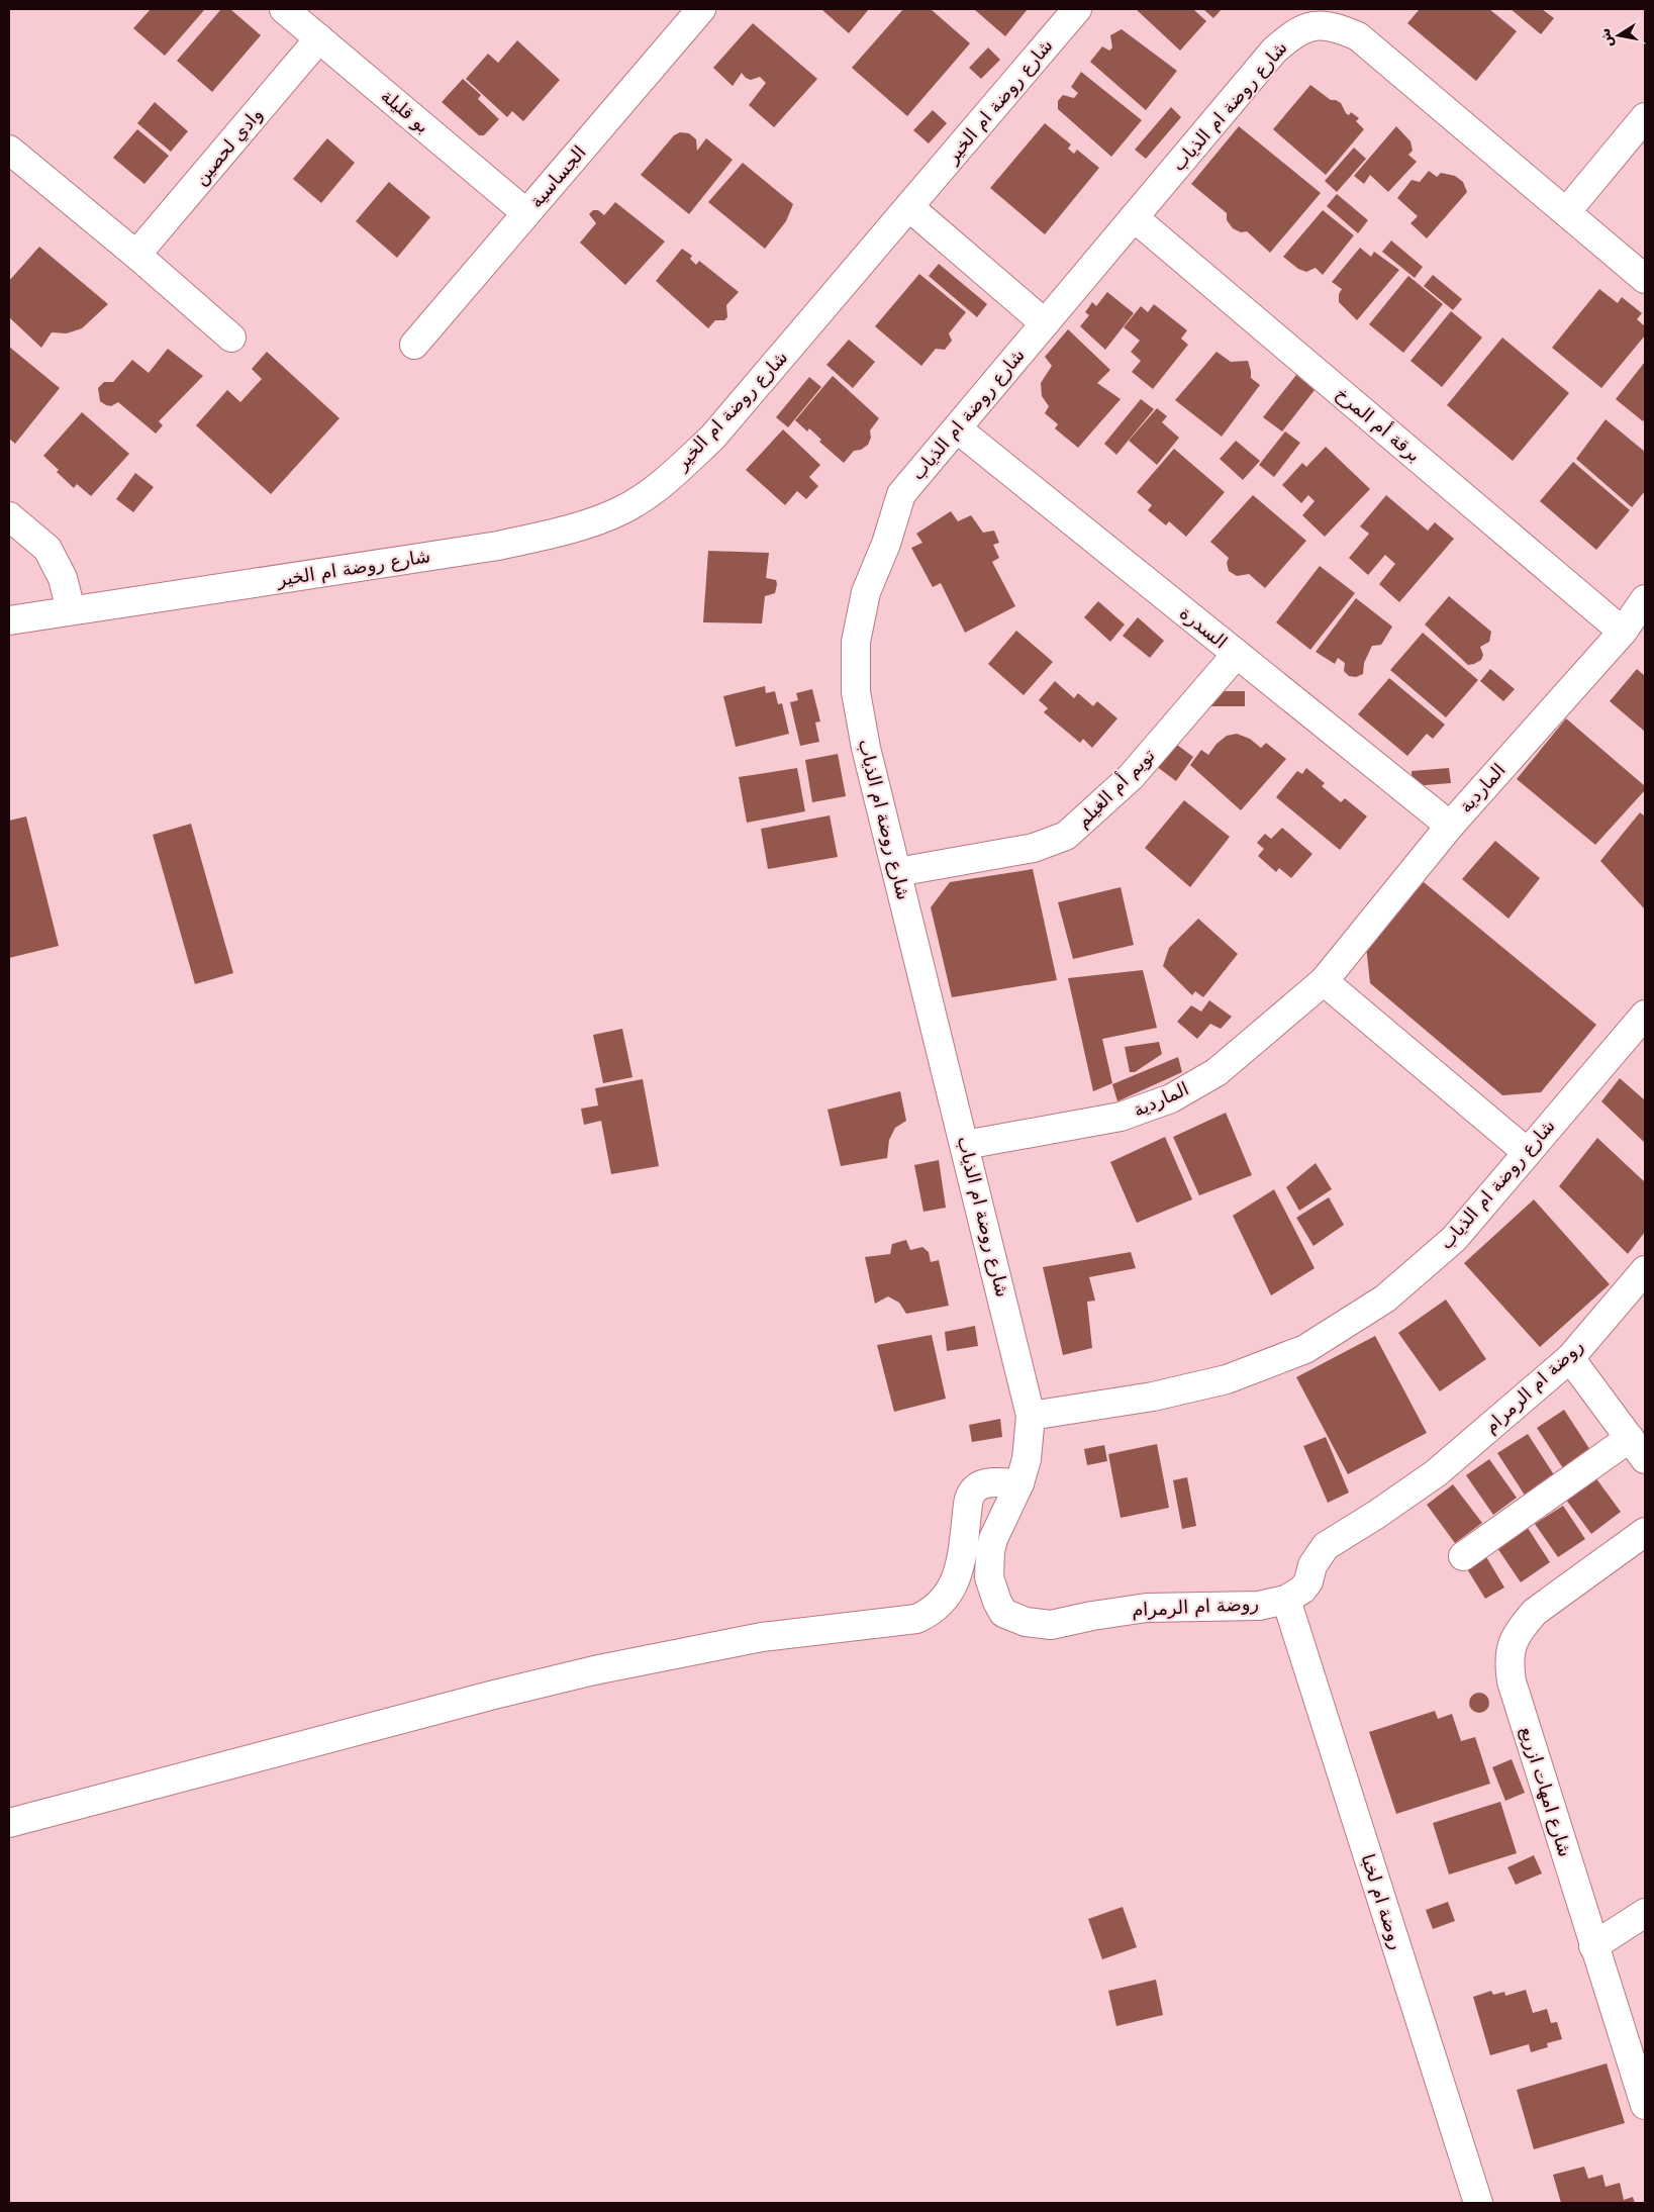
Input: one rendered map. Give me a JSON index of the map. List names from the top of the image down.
{
  "streets": {
    "street": [
      "شارع روضة ام الخير",
      "شارع روضة ام الذياب",
      "بو قليلة",
      "وادي لحصين",
      "الجساسية",
      "برقة أم المرخ",
      "السدرة",
      "تويم أم الغيلم",
      "الماردية",
      "روضة ام الرمرام",
      "شارع امهات ازريع",
      "روضة ام لخبا"
    ]
  },
  "crossings": [
    ["شارع روضة ام الذياب", "برقة أم المرخ"],
    ["شارع روضة ام الذياب", "السدرة"],
    ["شارع روضة ام الذياب", "تويم أم الغيلم"],
    ["شارع روضة ام الذياب", "الماردية"],
    ["شارع روضة ام الذياب", "روضة ام الرمرام"],
    ["بو قليلة", "وادي لحصين"],
    ["بو قليلة", "الجساسية"],
    ["برقة أم المرخ", "الماردية"],
    ["السدرة", "تويم أم الغيلم"],
    ["السدرة", "الماردية"],
    ["روضة ام الرمرام", "روضة ام لخبا"]
  ],
  "north": "left"
}
